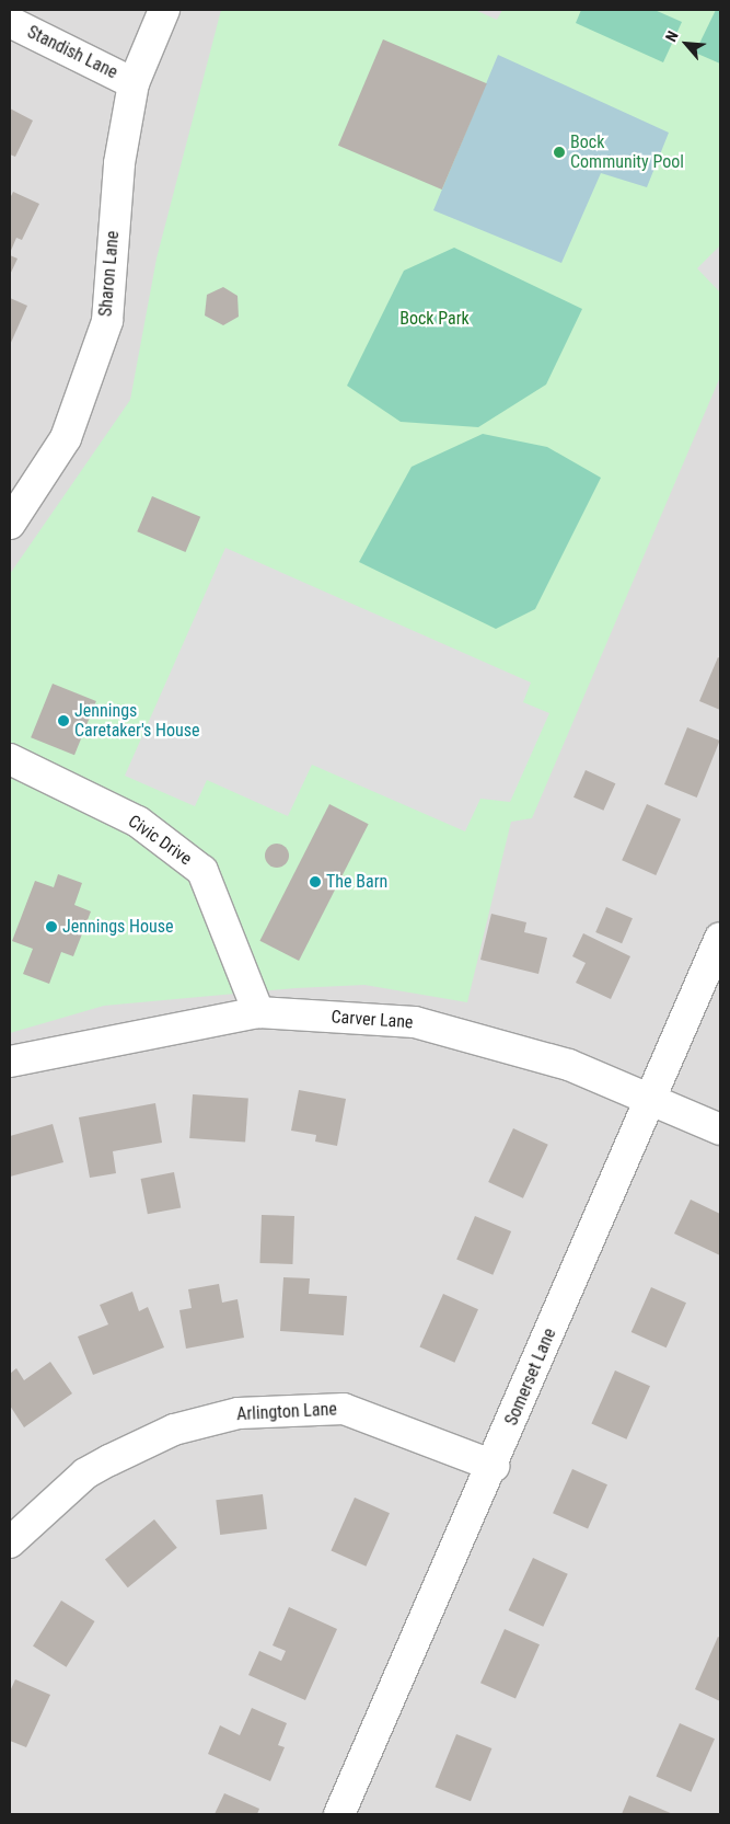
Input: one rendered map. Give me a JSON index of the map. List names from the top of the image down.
{
  "streets": {
    "street": [
      "Standish Lane",
      "Sharon Lane",
      "Civic Drive",
      "Carver Lane",
      "Somerset Lane",
      "Arlington Lane"
    ]
  },
  "crossings": [
    ["Standish Lane", "Sharon Lane"],
    ["Civic Drive", "Carver Lane"],
    ["Carver Lane", "Somerset Lane"],
    ["Somerset Lane", "Arlington Lane"]
  ],
  "parks": ["Bock Park"],
  "places": [
    "Bock Community Pool",
    "Jennings Caretaker's House",
    "The Barn",
    "Jennings House"
  ],
  "north": "top left"
}
